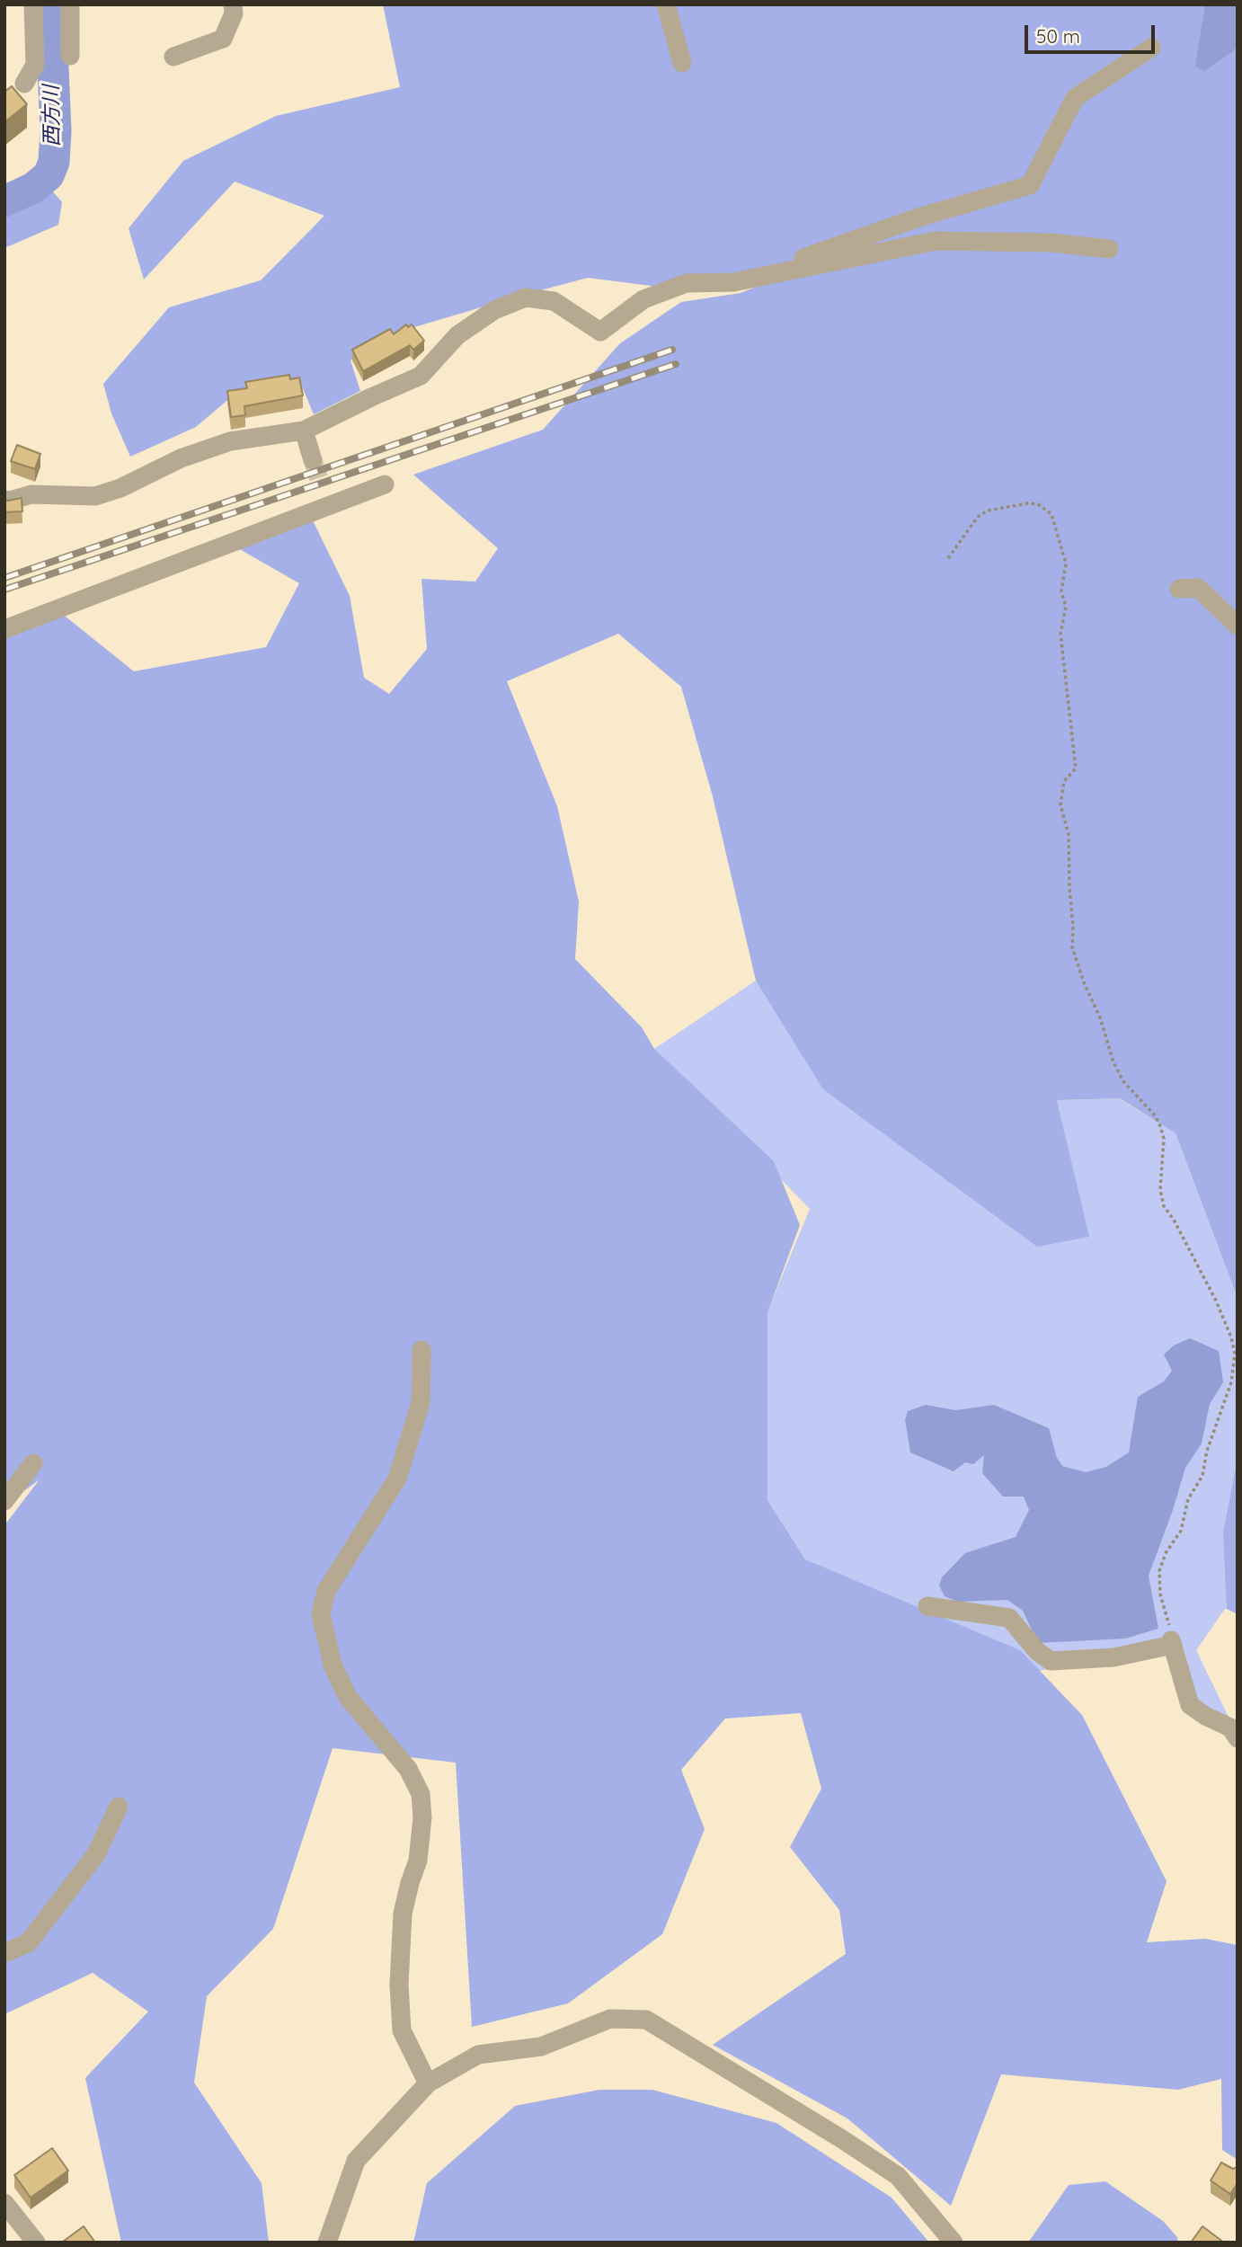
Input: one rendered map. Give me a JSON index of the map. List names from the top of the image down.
{
  "water": ["西方川"],
  "scale_bar": "50 m"
}
